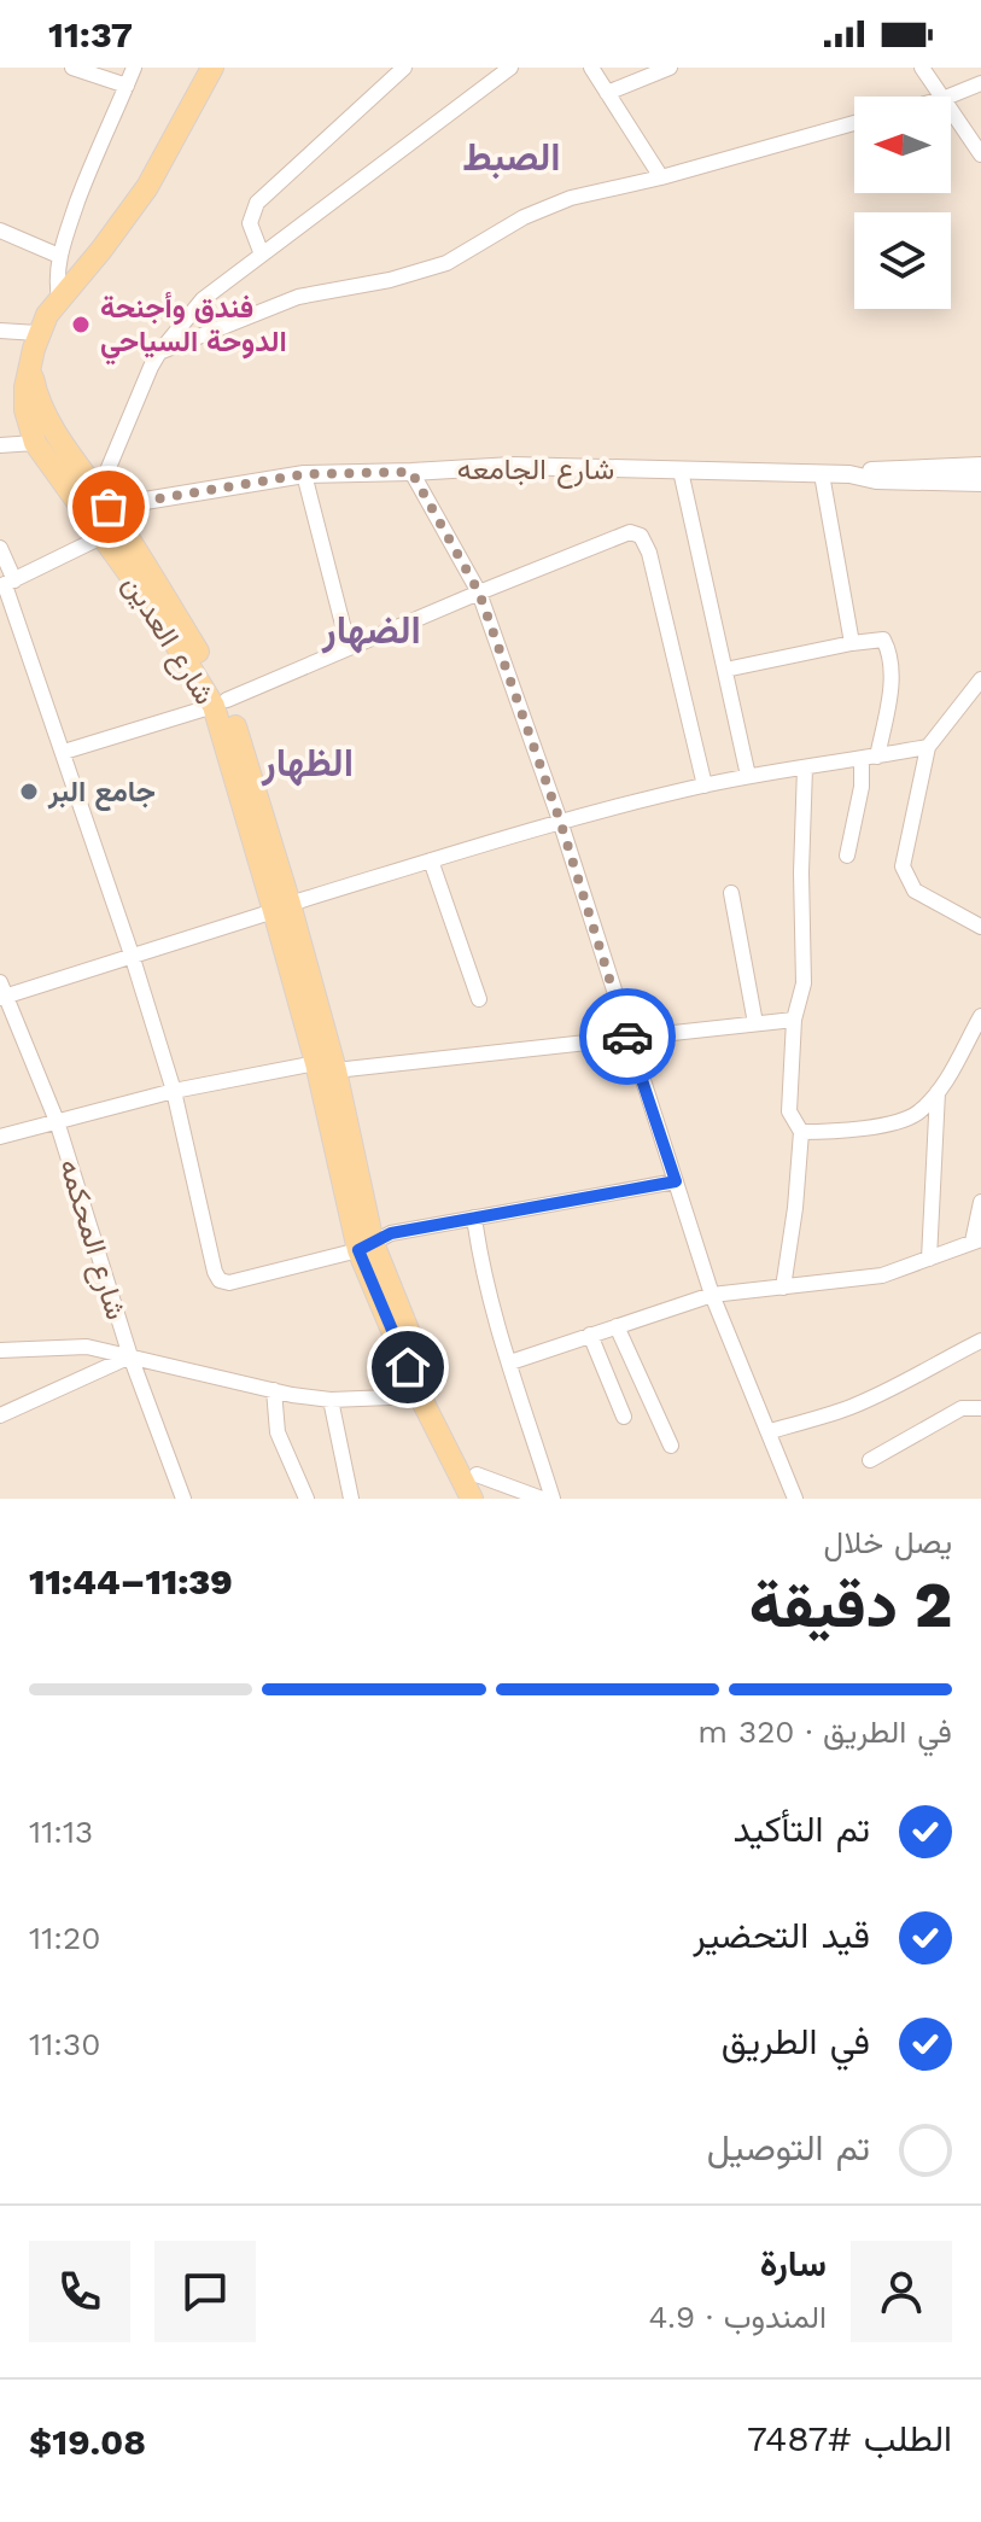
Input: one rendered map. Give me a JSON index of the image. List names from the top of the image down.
{
  "streets": {
    "main road": ["شارع العدين"],
    "street": ["شارع الجامعه", "شارع المحكمه"]
  },
  "crossings": [
    ["شارع الجامعه", "شارع العدين"]
  ],
  "districts": ["الصبط", "الضهار", "الظهار"],
  "places": ["فندق وأجنحة الدوحة السياحي", "جامع البر"],
  "north": "left",
  "page": {
    "status": "11:37",
    "heading": ["2 دقيقة", "يصل خلال", "11:39–11:44"],
    "panel": [
      "سارة",
      "المندوب · 4.9",
      "الطلب #7487",
      "$19.08"
    ],
    "bar": "في الطريق · 320 m",
    "list": [
      ["تم التأكيد", "11:13"],
      ["قيد التحضير", "11:20"],
      ["في الطريق", "11:30"],
      "تم التوصيل"
    ]
  }
}
